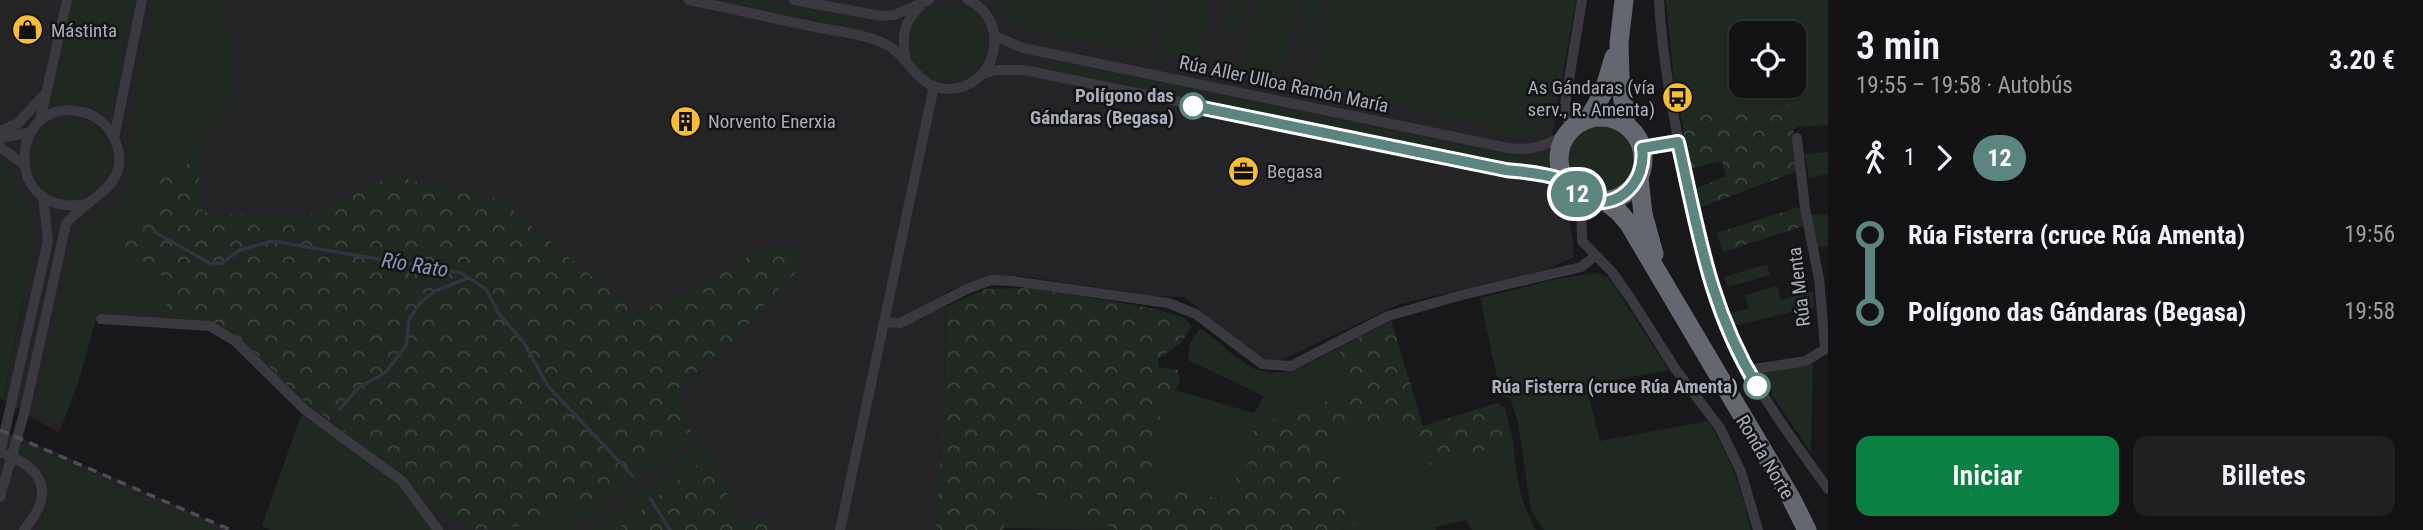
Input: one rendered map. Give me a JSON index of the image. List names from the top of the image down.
{
  "streets": {
    "highway": ["Ronda Norte"],
    "street": ["Rúa Aller Ulloa Ramón María", "Rúa Menta"]
  },
  "crossings": [
    ["Rúa Aller Ulloa Ramón María", "Ronda Norte"]
  ],
  "water": ["Río Rato"],
  "places": {
    "shop": ["Mástinta"],
    "bus stop": ["As Gándaras (vía serv., R. Amenta)"],
    "other": ["Polígono das Gándaras (Begasa)", "Rúa Fisterra (cruce Rúa Amenta)"],
    "building": ["Norvento Enerxia"],
    "office": ["Begasa"]
  },
  "lines": ["bus line 12"],
  "page": {
    "on_map": "12",
    "heading": ["3 min", "19:55 – 19:58 · Autobús", "3.20 €"],
    "legs": ["1", "12"],
    "list": [
      {
        "name": "Rúa Fisterra (cruce Rúa Amenta)",
        "value": "19:56"
      },
      {
        "name": "Polígono das Gándaras (Begasa)",
        "value": "19:58"
      }
    ],
    "buttons": ["Iniciar", "Billetes"]
  }
}
